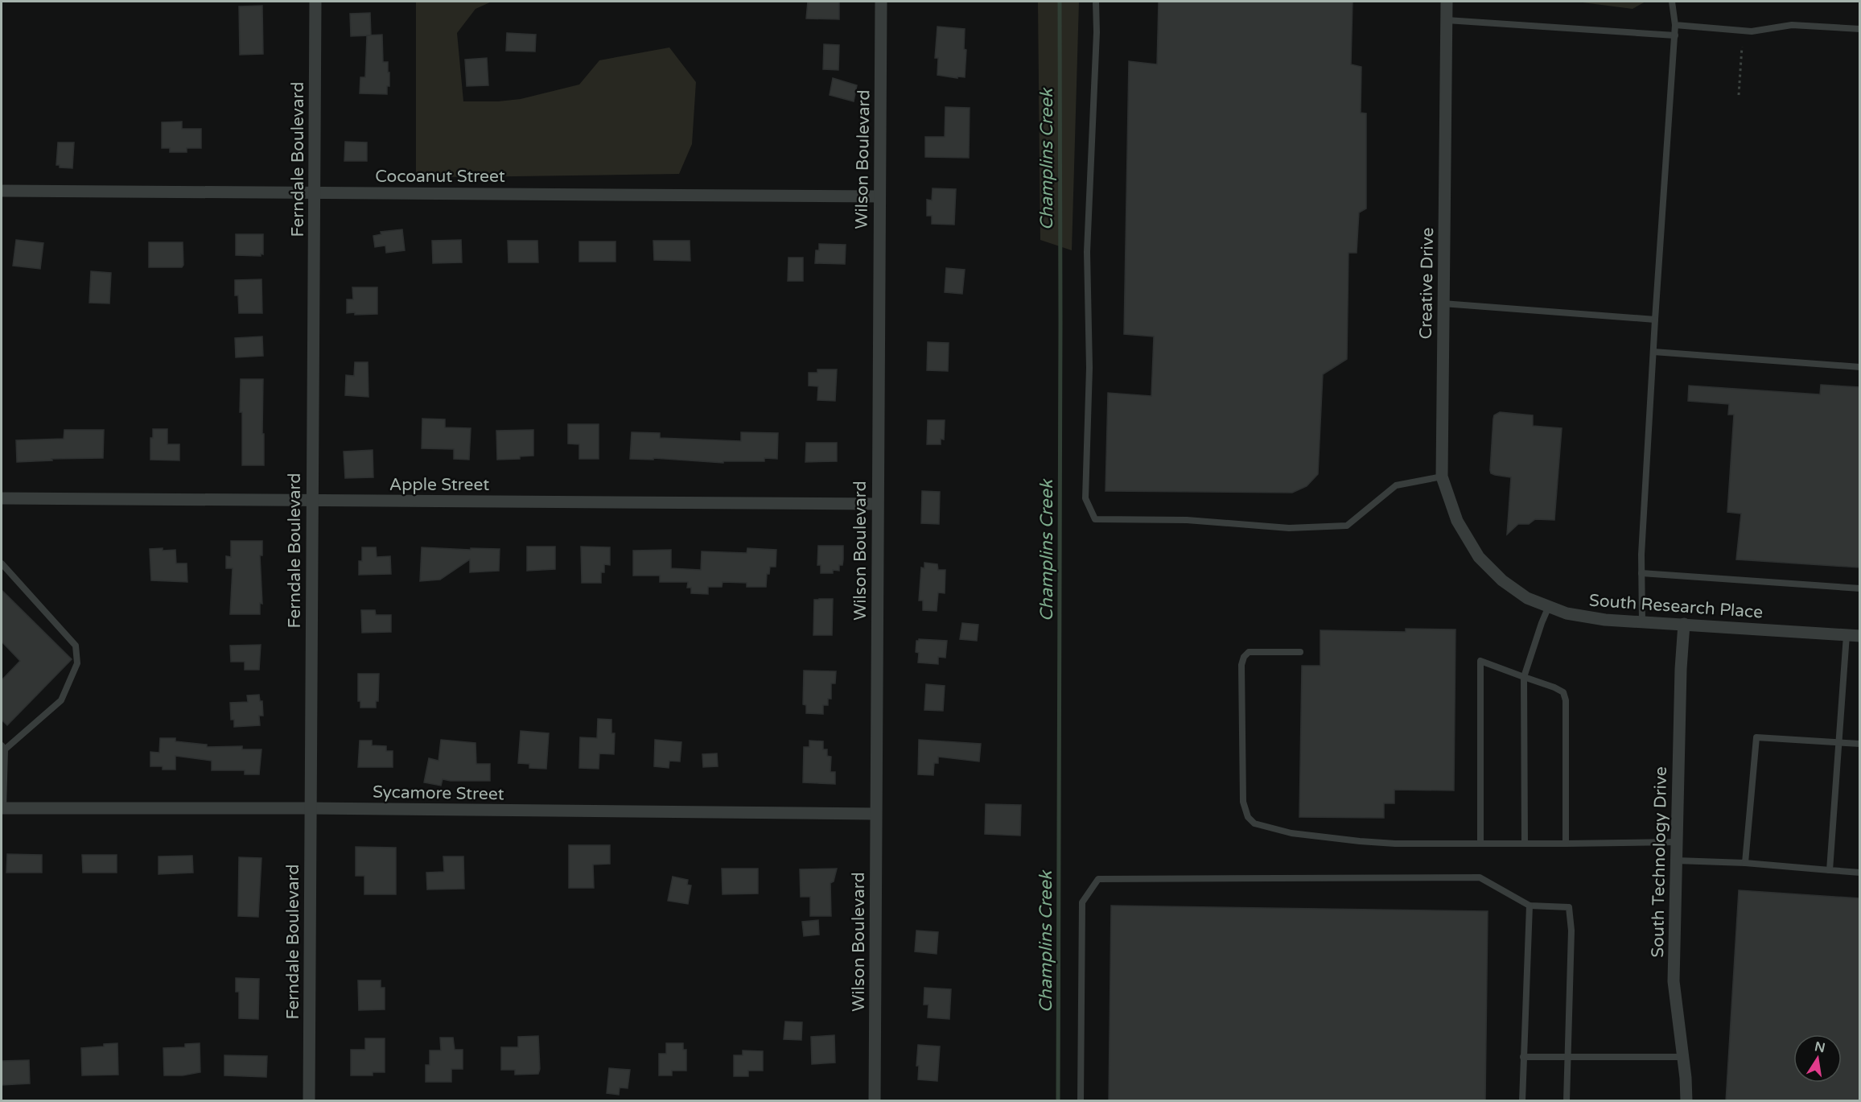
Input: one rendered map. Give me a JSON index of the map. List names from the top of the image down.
{
  "streets": {
    "street": [
      "Ferndale Boulevard",
      "Wilson Boulevard",
      "Cocoanut Street",
      "Creative Drive",
      "Apple Street",
      "South Research Place",
      "Sycamore Street",
      "South Technology Drive"
    ]
  },
  "crossings": [
    ["Ferndale Boulevard", "Cocoanut Street"],
    ["Ferndale Boulevard", "Apple Street"],
    ["Ferndale Boulevard", "Sycamore Street"],
    ["Wilson Boulevard", "Cocoanut Street"],
    ["Wilson Boulevard", "Apple Street"],
    ["Wilson Boulevard", "Sycamore Street"],
    ["Creative Drive", "South Research Place"],
    ["South Research Place", "South Technology Drive"]
  ],
  "water": ["Champlins Creek"],
  "north": "top"
}
